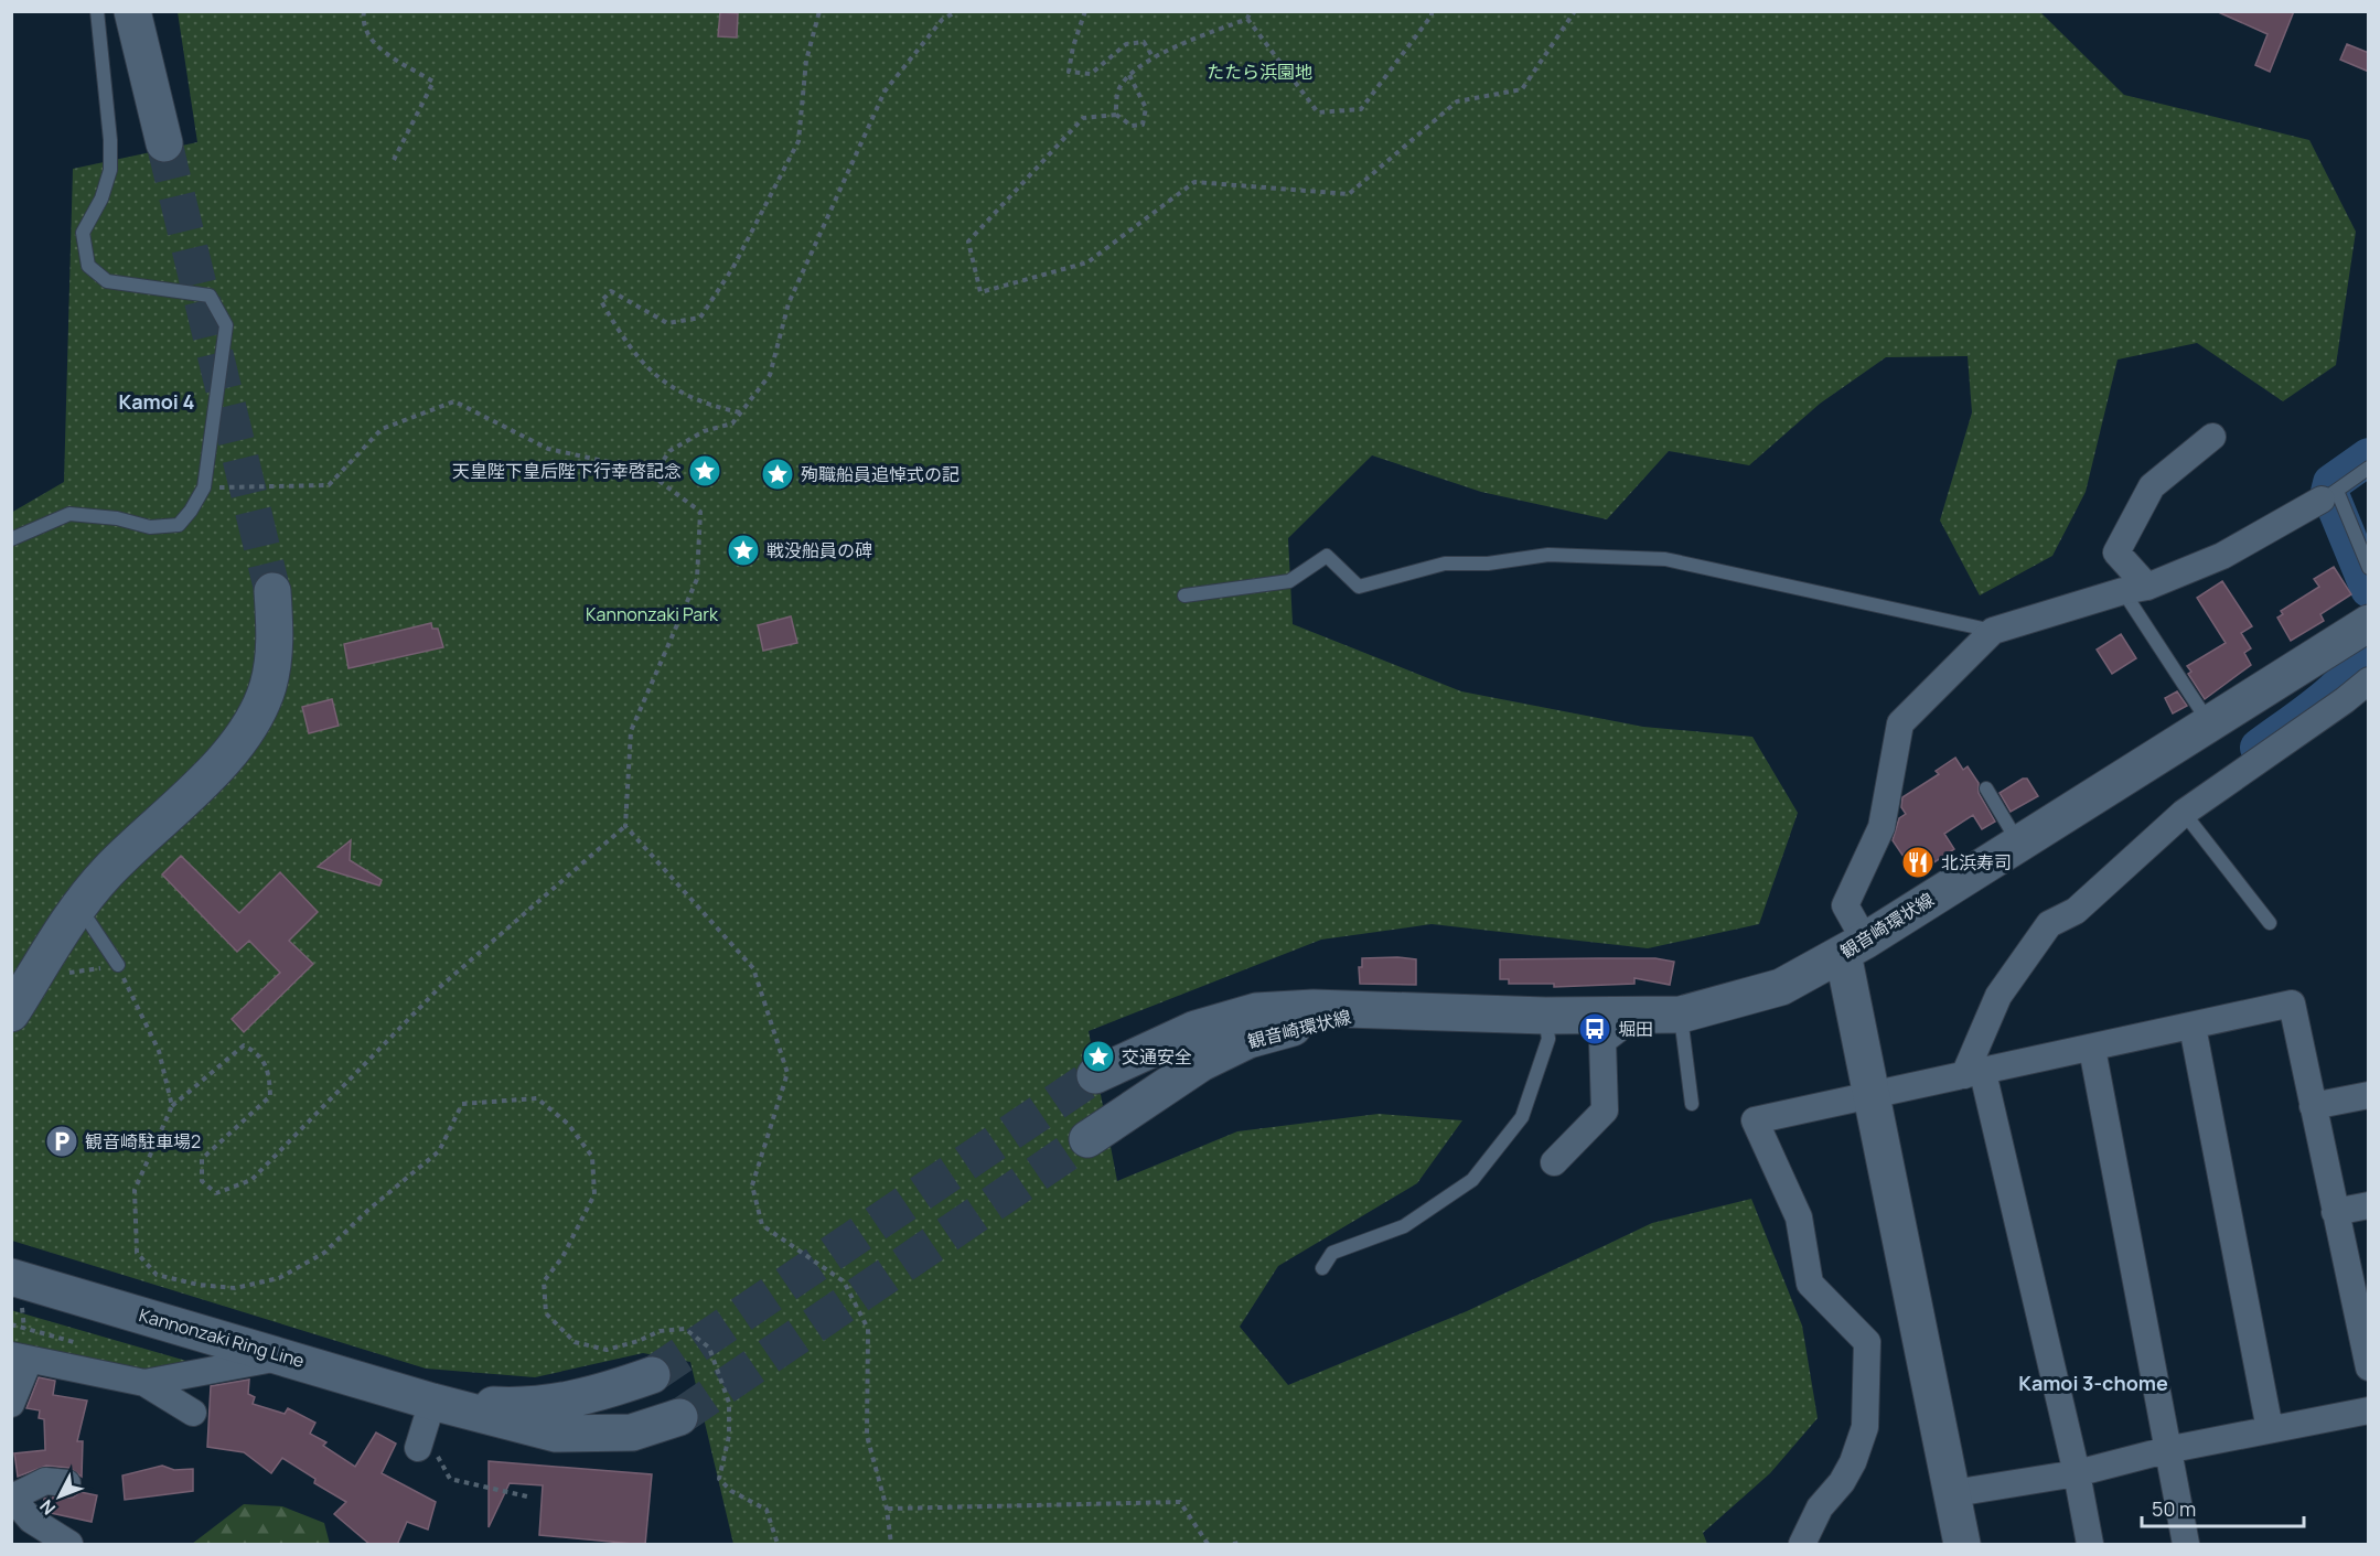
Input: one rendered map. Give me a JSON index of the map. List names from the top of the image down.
{
  "streets": {
    "main road": ["観音崎環状線", "Kannonzaki Ring Line"]
  },
  "districts": ["Kamoi 4", "Kamoi 3-chome"],
  "parks": ["たたら浜園地", "Kannonzaki Park"],
  "places": {
    "place": [
      "天皇陛下皇后陛下行幸啓記念",
      "殉職船員追悼式の記",
      "戦没船員の碑",
      "交通安全"
    ],
    "restaurant": ["北浜寿司"],
    "bus stop": ["堀田"],
    "parking": ["観音崎駐車場2"]
  },
  "scale_bar": "50 m",
  "north": "bottom left"
}
